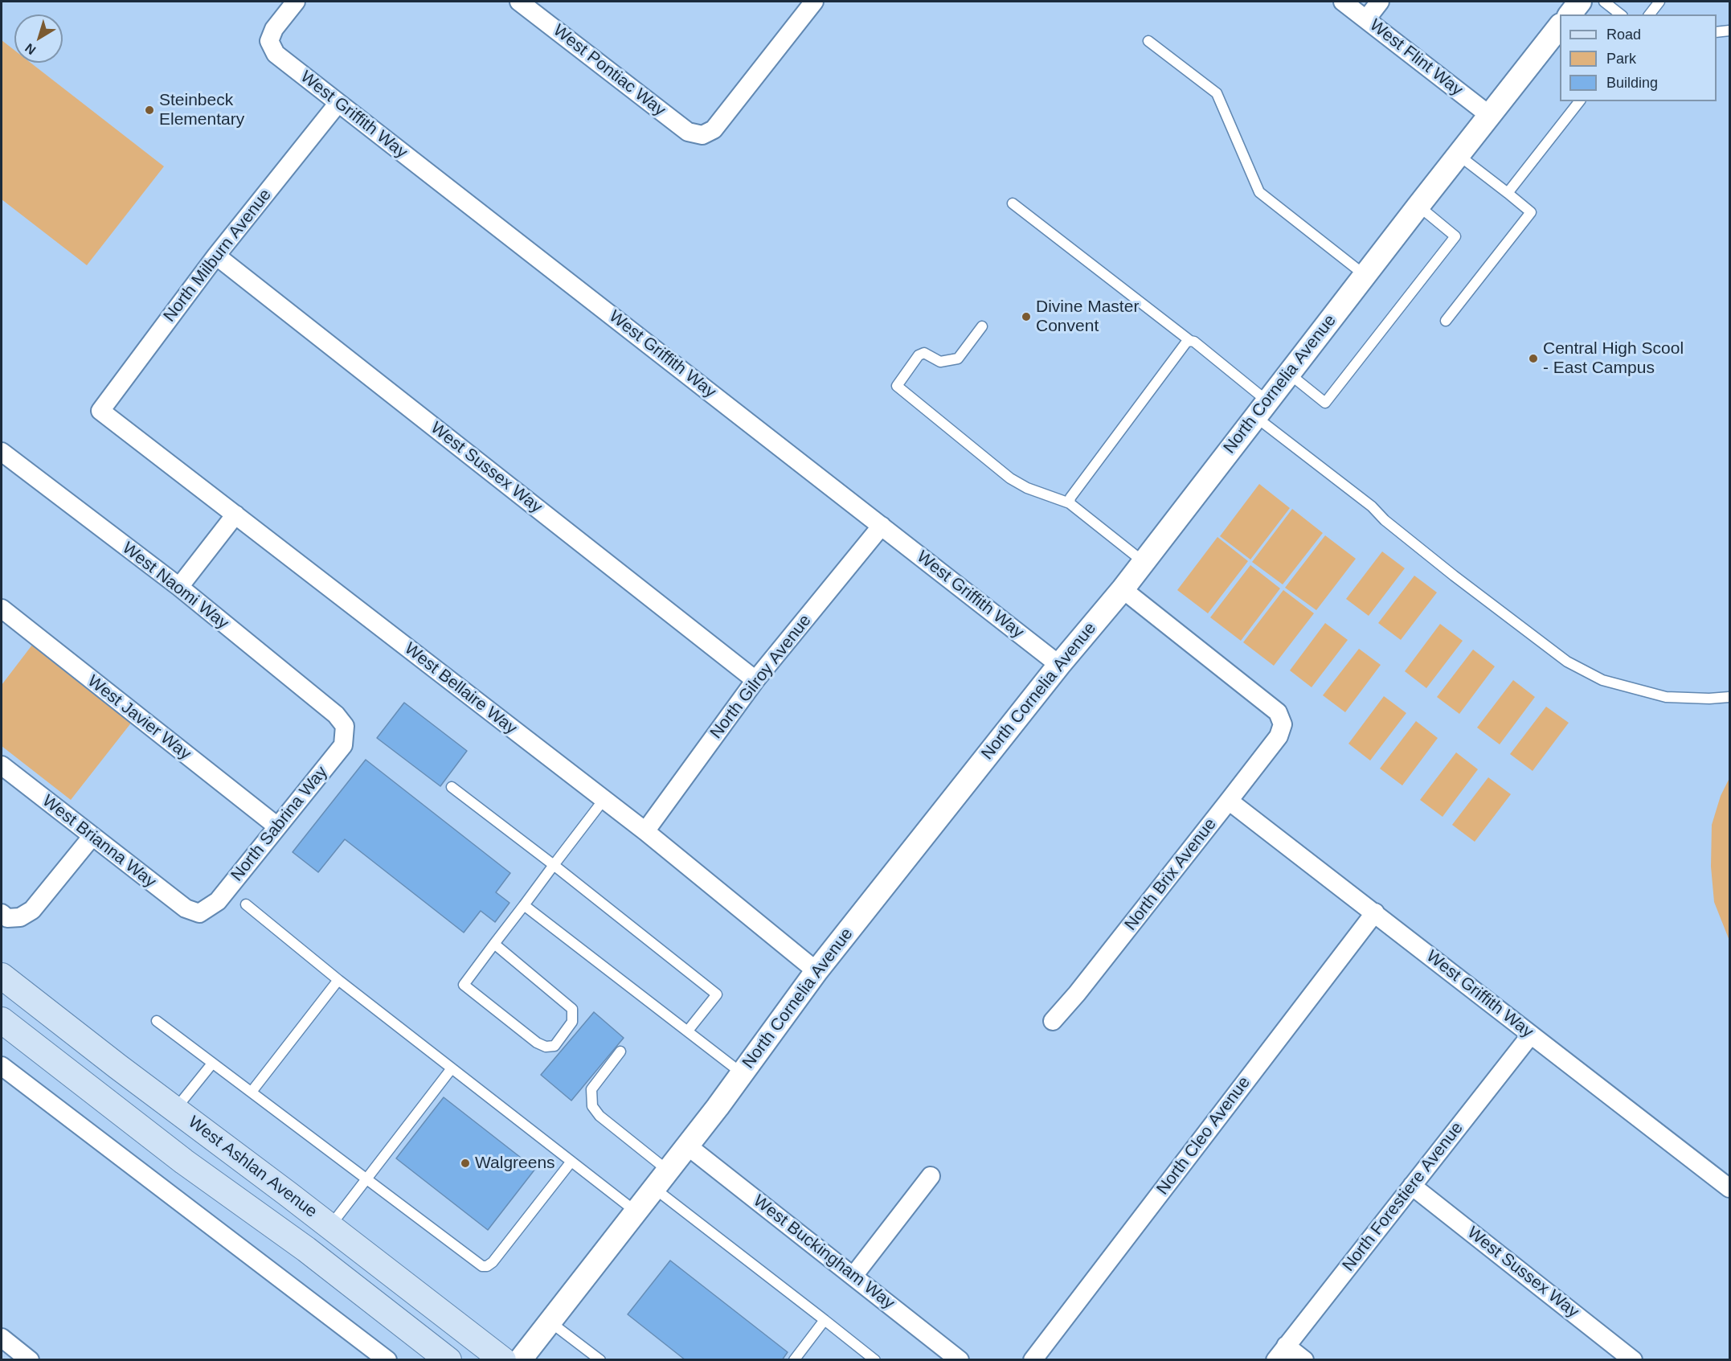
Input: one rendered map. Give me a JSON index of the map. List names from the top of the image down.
{
  "streets": {
    "main road": ["West Ashlan Avenue"],
    "street": [
      "West Flint Way",
      "West Pontiac Way",
      "West Griffith Way",
      "North Milburn Avenue",
      "North Cornelia Avenue",
      "West Sussex Way",
      "West Naomi Way",
      "North Gilroy Avenue",
      "West Bellaire Way",
      "West Javier Way",
      "North Sabrina Way",
      "West Brianna Way",
      "North Brix Avenue",
      "North Cleo Avenue",
      "North Forestiere Avenue",
      "West Buckingham Way"
    ]
  },
  "crossings": [
    ["West Flint Way", "North Cornelia Avenue"],
    ["West Griffith Way", "North Milburn Avenue"],
    ["West Griffith Way", "North Cornelia Avenue"],
    ["West Griffith Way", "North Gilroy Avenue"],
    ["West Griffith Way", "North Brix Avenue"],
    ["West Griffith Way", "North Cleo Avenue"],
    ["West Griffith Way", "North Forestiere Avenue"],
    ["North Milburn Avenue", "West Sussex Way"],
    ["North Milburn Avenue", "West Bellaire Way"],
    ["North Cornelia Avenue", "West Bellaire Way"],
    ["North Cornelia Avenue", "North Brix Avenue"],
    ["North Cornelia Avenue", "West Buckingham Way"],
    ["West Sussex Way", "North Gilroy Avenue"],
    ["West Sussex Way", "North Forestiere Avenue"],
    ["West Naomi Way", "North Sabrina Way"],
    ["North Gilroy Avenue", "West Bellaire Way"],
    ["West Javier Way", "North Sabrina Way"],
    ["North Sabrina Way", "West Brianna Way"]
  ],
  "places": [
    "Steinbeck Elementary",
    "Divine Master Convent",
    "Central High Scool - East Campus",
    "Walgreens"
  ],
  "legend": ["Road", "Park", "Building"],
  "north": "bottom left"
}
